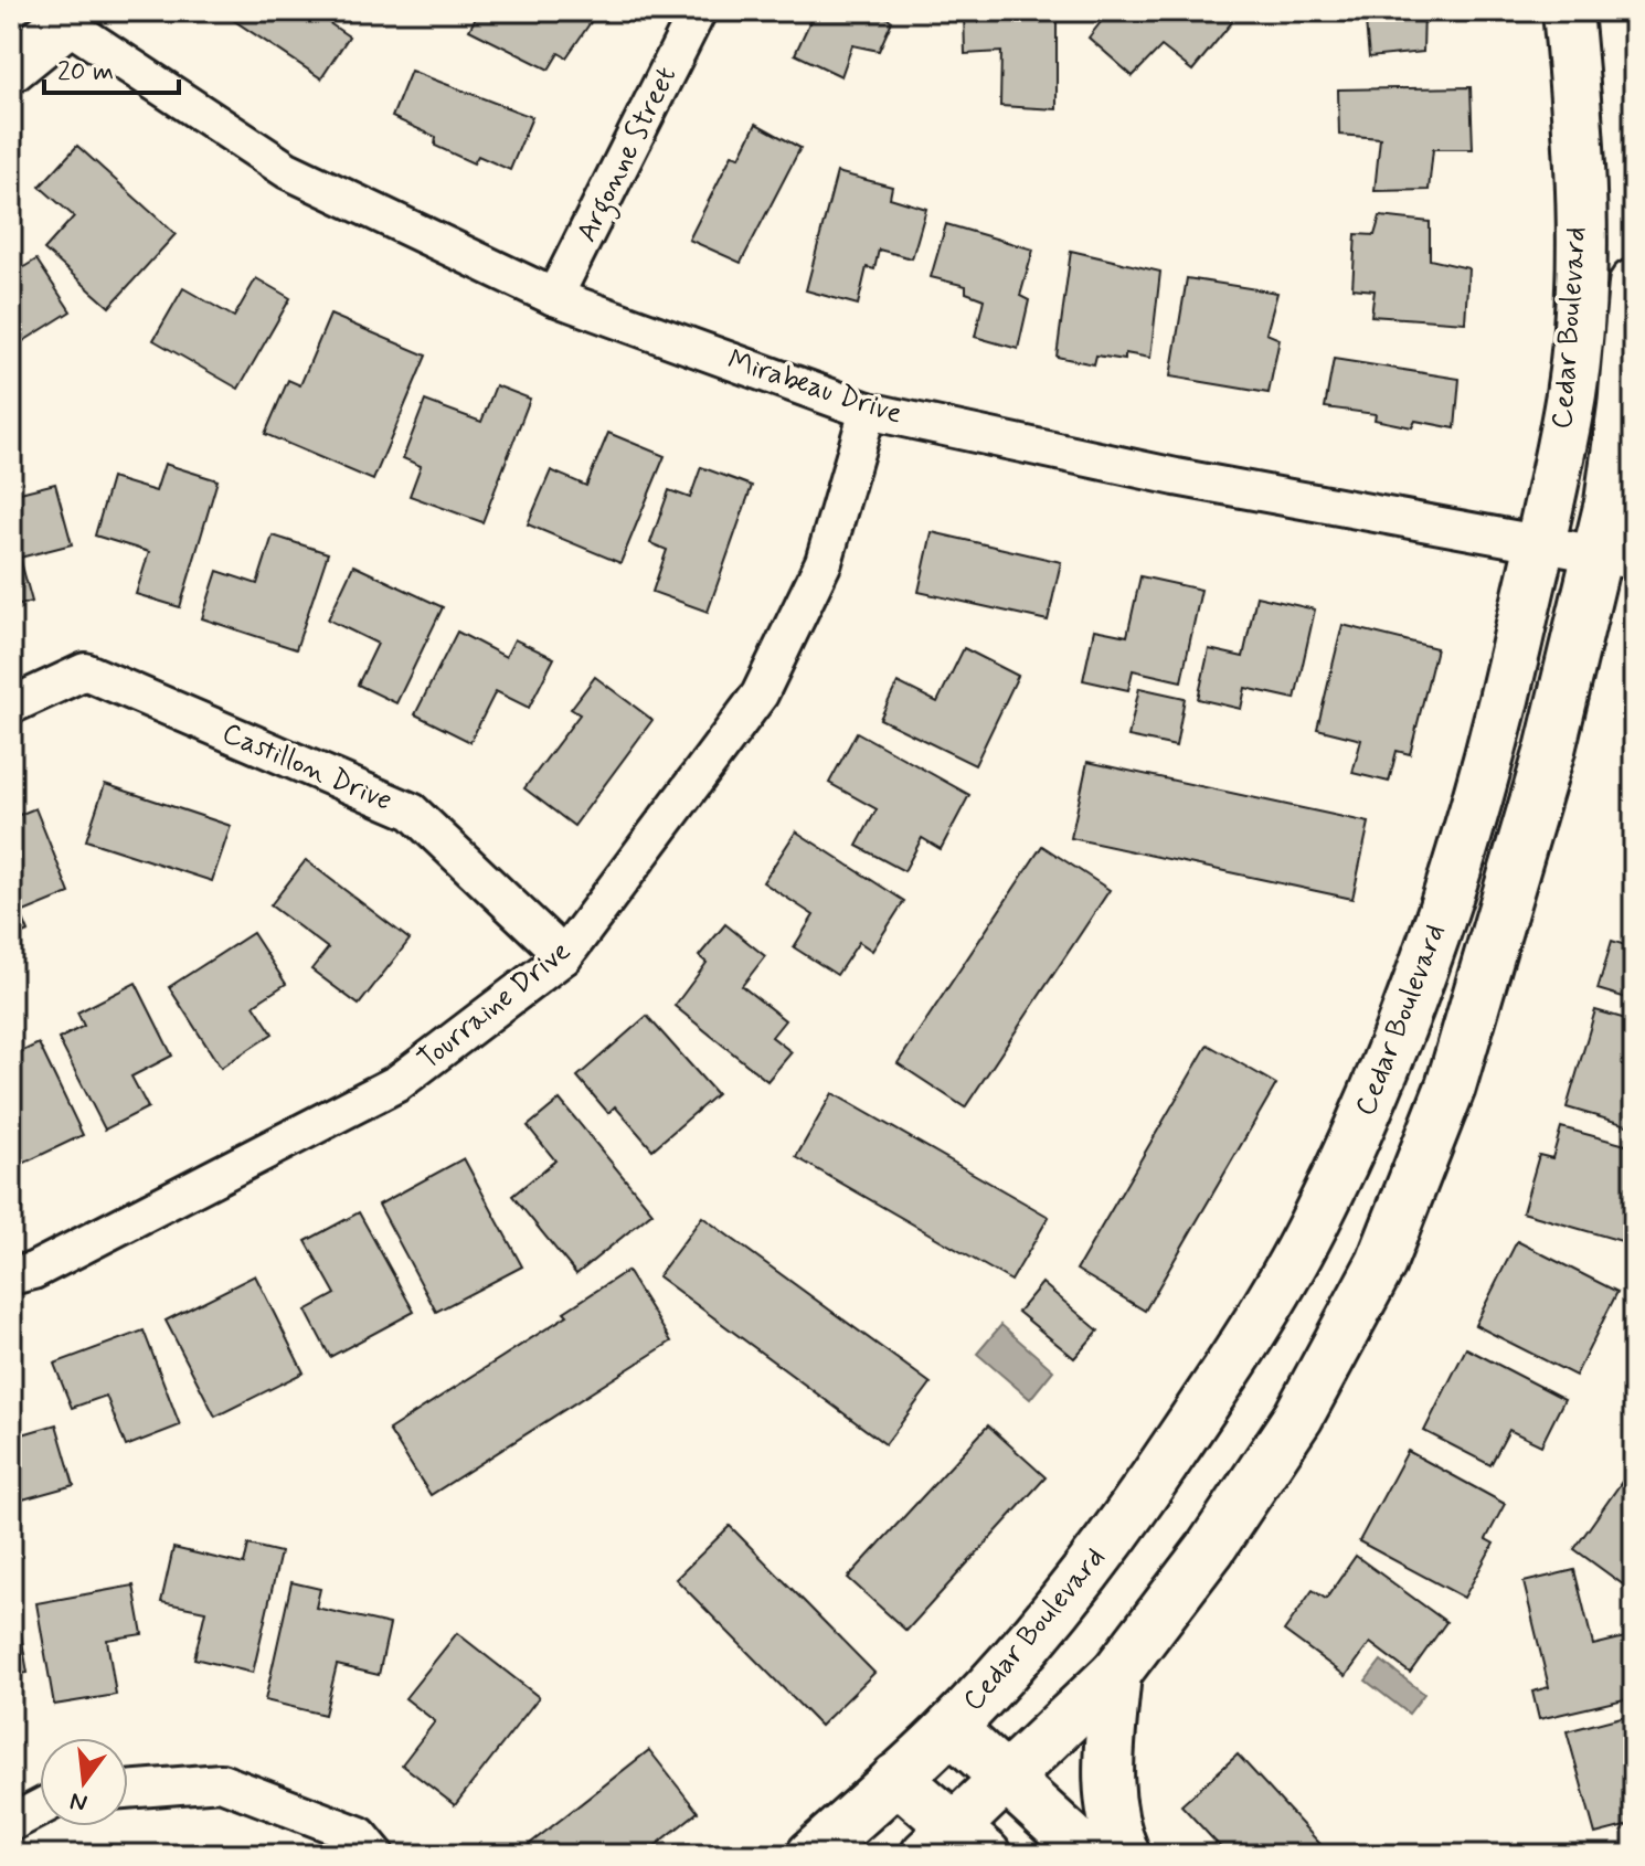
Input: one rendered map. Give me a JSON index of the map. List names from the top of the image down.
{
  "streets": {
    "street": [
      "Argonne Street",
      "Cedar Boulevard",
      "Mirabeau Drive",
      "Castillon Drive",
      "Tourraine Drive"
    ]
  },
  "crossings": [
    ["Argonne Street", "Mirabeau Drive"],
    ["Cedar Boulevard", "Mirabeau Drive"],
    ["Mirabeau Drive", "Tourraine Drive"],
    ["Castillon Drive", "Tourraine Drive"]
  ],
  "scale_bar": "20 m",
  "north": "bottom"
}
